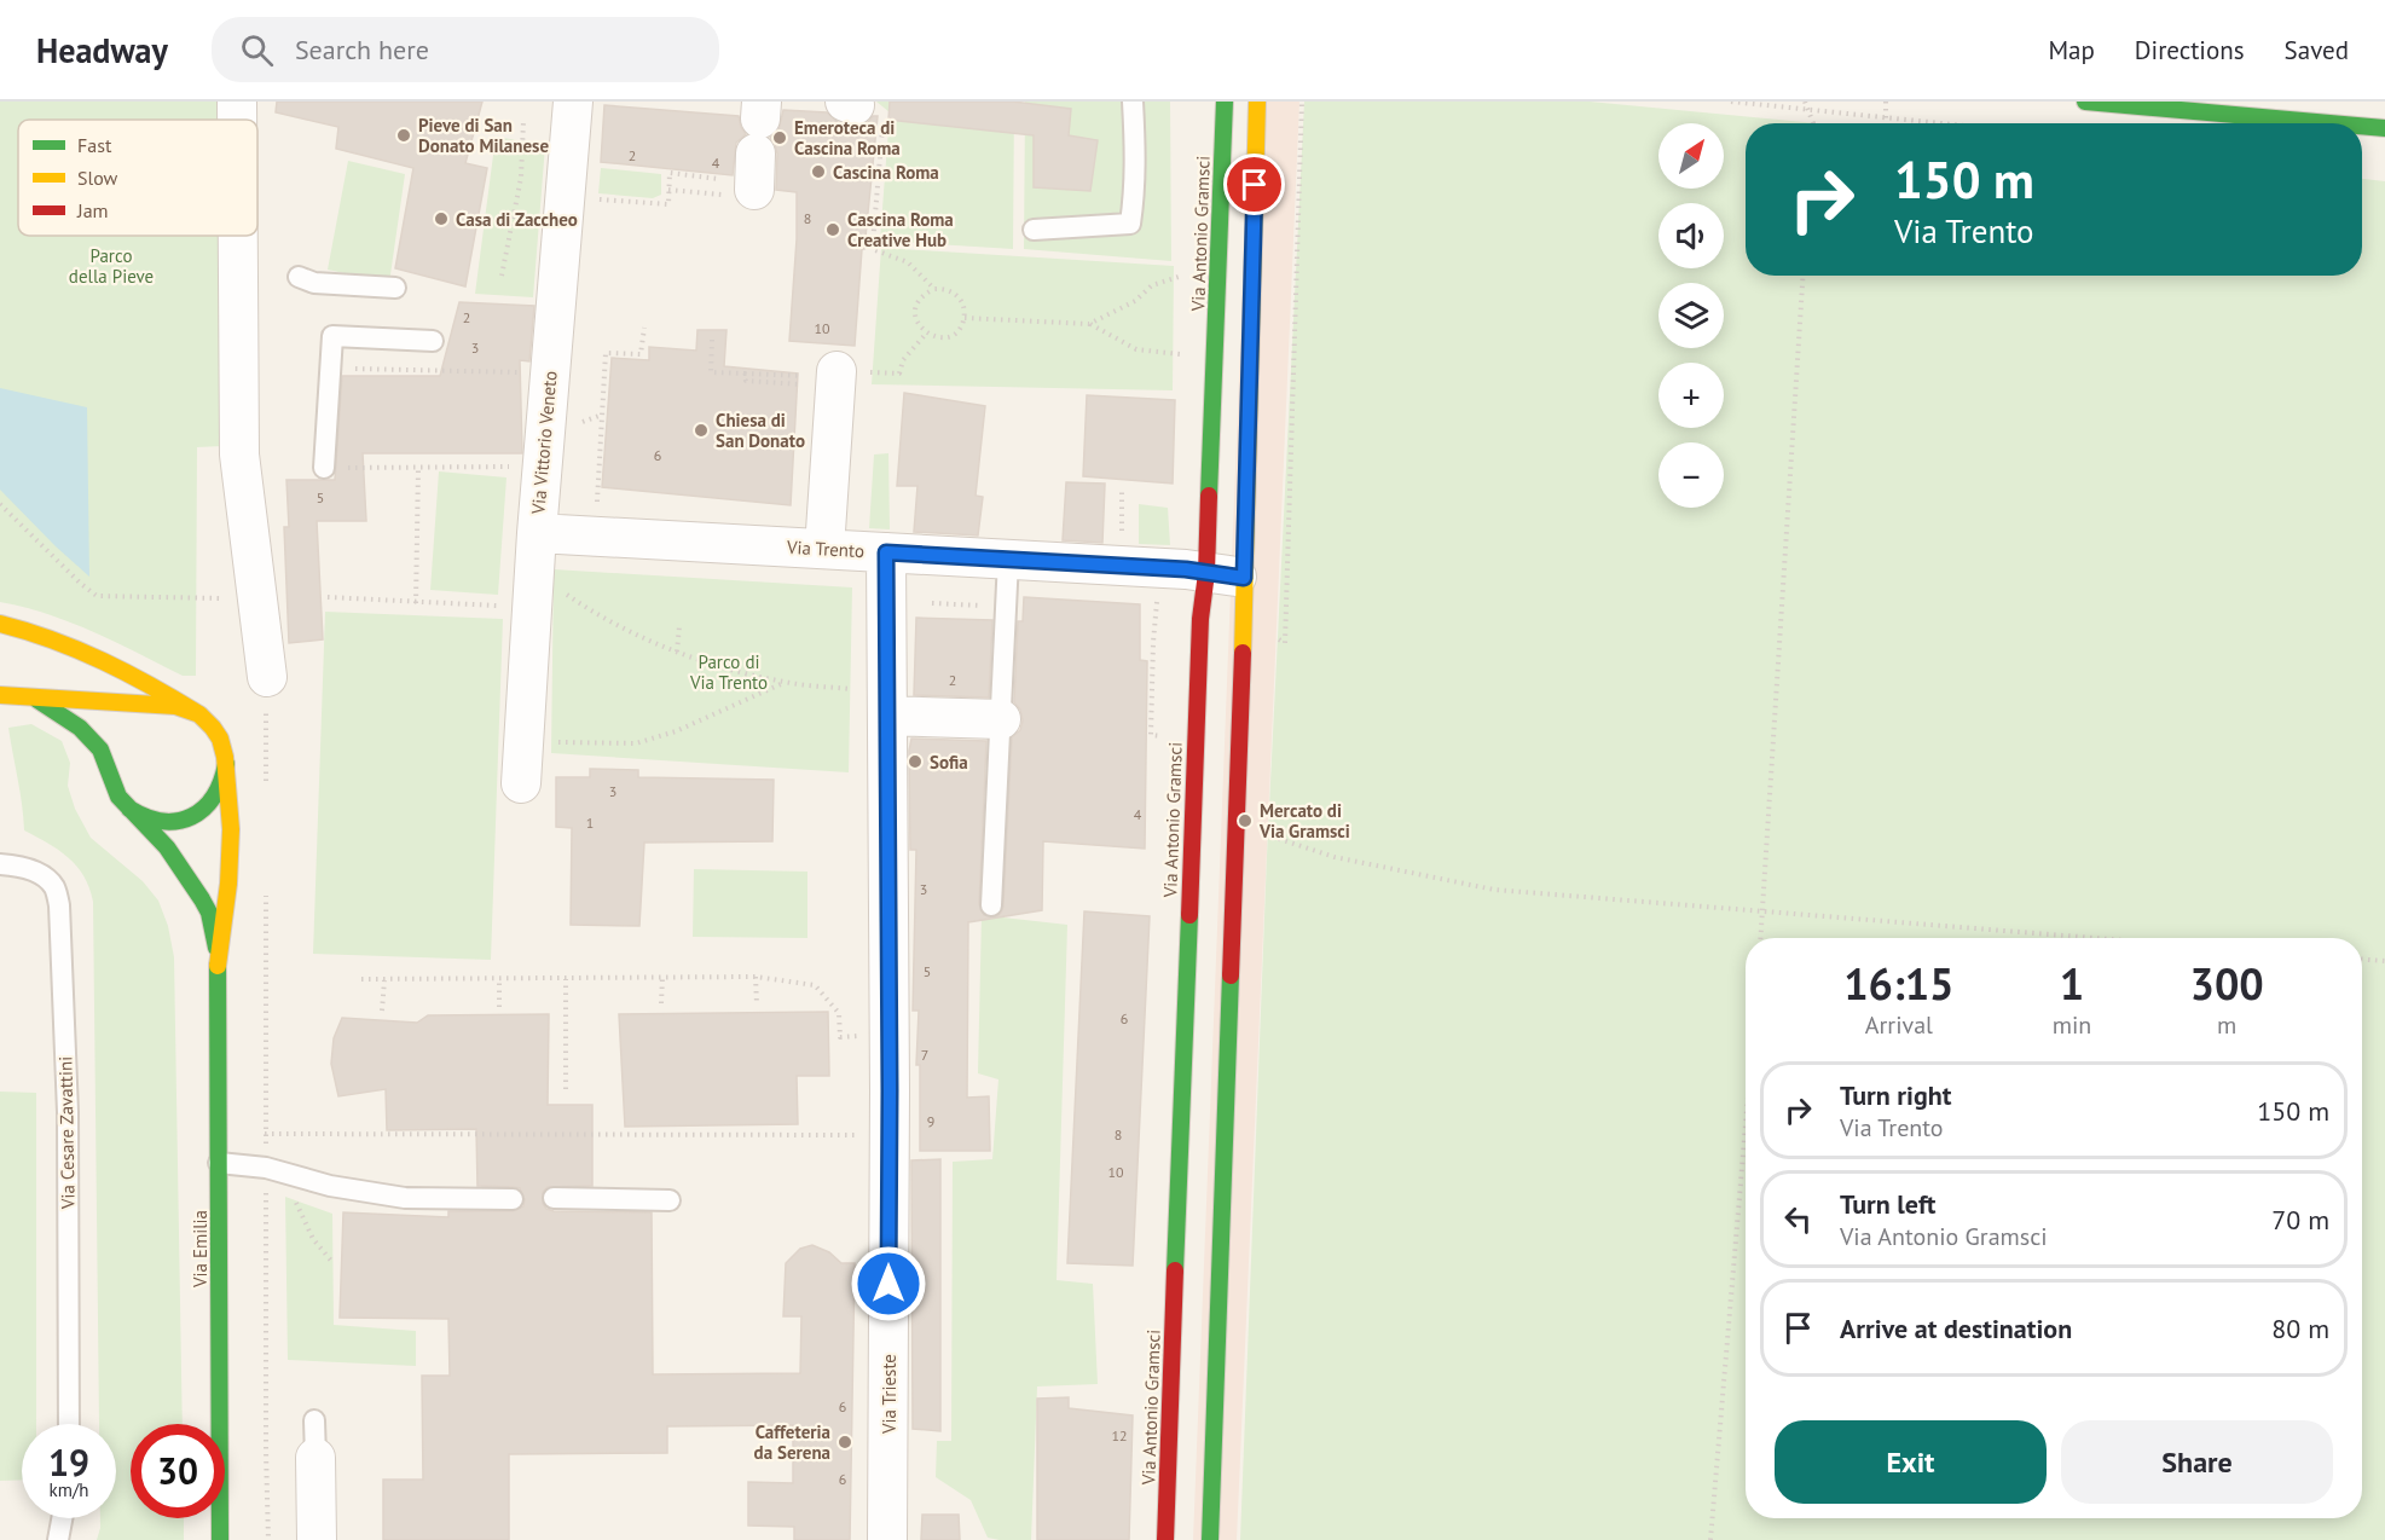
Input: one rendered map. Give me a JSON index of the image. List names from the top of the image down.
{
  "streets": {
    "main road": ["Via Antonio Gramsci", "Via Emilia"],
    "street": ["Via Vittorio Veneto", "Via Trento", "Via Trieste"],
    "lane": ["Via Cesare Zavattini"]
  },
  "crossings": [
    ["Via Antonio Gramsci", "Via Trento"],
    ["Via Vittorio Veneto", "Via Trento"],
    ["Via Trento", "Via Trieste"]
  ],
  "parks": ["Parco della Pieve", "Parco di Via Trento"],
  "places": [
    "Pieve di San Donato Milanese",
    "Emeroteca di Cascina Roma",
    "Cascina Roma",
    "Casa di Zaccheo",
    "Cascina Roma Creative Hub",
    "Chiesa di San Donato",
    "Sofia",
    "Mercato di Via Gramsci",
    "Caffeteria da Serena"
  ],
  "house_numbers": [
    "2",
    "4",
    "8",
    "2",
    "10",
    "3",
    "6",
    "5",
    "2",
    "3",
    "4",
    "1",
    "3",
    "5",
    "6",
    "7",
    "9",
    "8",
    "10",
    "6",
    "12",
    "6"
  ],
  "legend": ["Fast", "Slow", "Jam"],
  "north": "top right",
  "page": {
    "header": "Headway",
    "search": "Search here",
    "nav": ["Map", "Directions", "Saved"],
    "map_buttons": ["+", "−"],
    "turn": ["150 m", "Via Trento"],
    "eta": [
      "16:15",
      "Arrival",
      "1",
      "min",
      "300",
      "m"
    ],
    "list": [
      {
        "name": "Turn right",
        "note": "Via Trento",
        "value": "150 m"
      },
      {
        "name": "Turn left",
        "note": "Via Antonio Gramsci",
        "value": "70 m"
      },
      {
        "name": "Arrive at destination",
        "value": "80 m"
      }
    ],
    "buttons": ["Exit", "Share"],
    "speed": "19 km/h",
    "limit": "30"
  }
}
